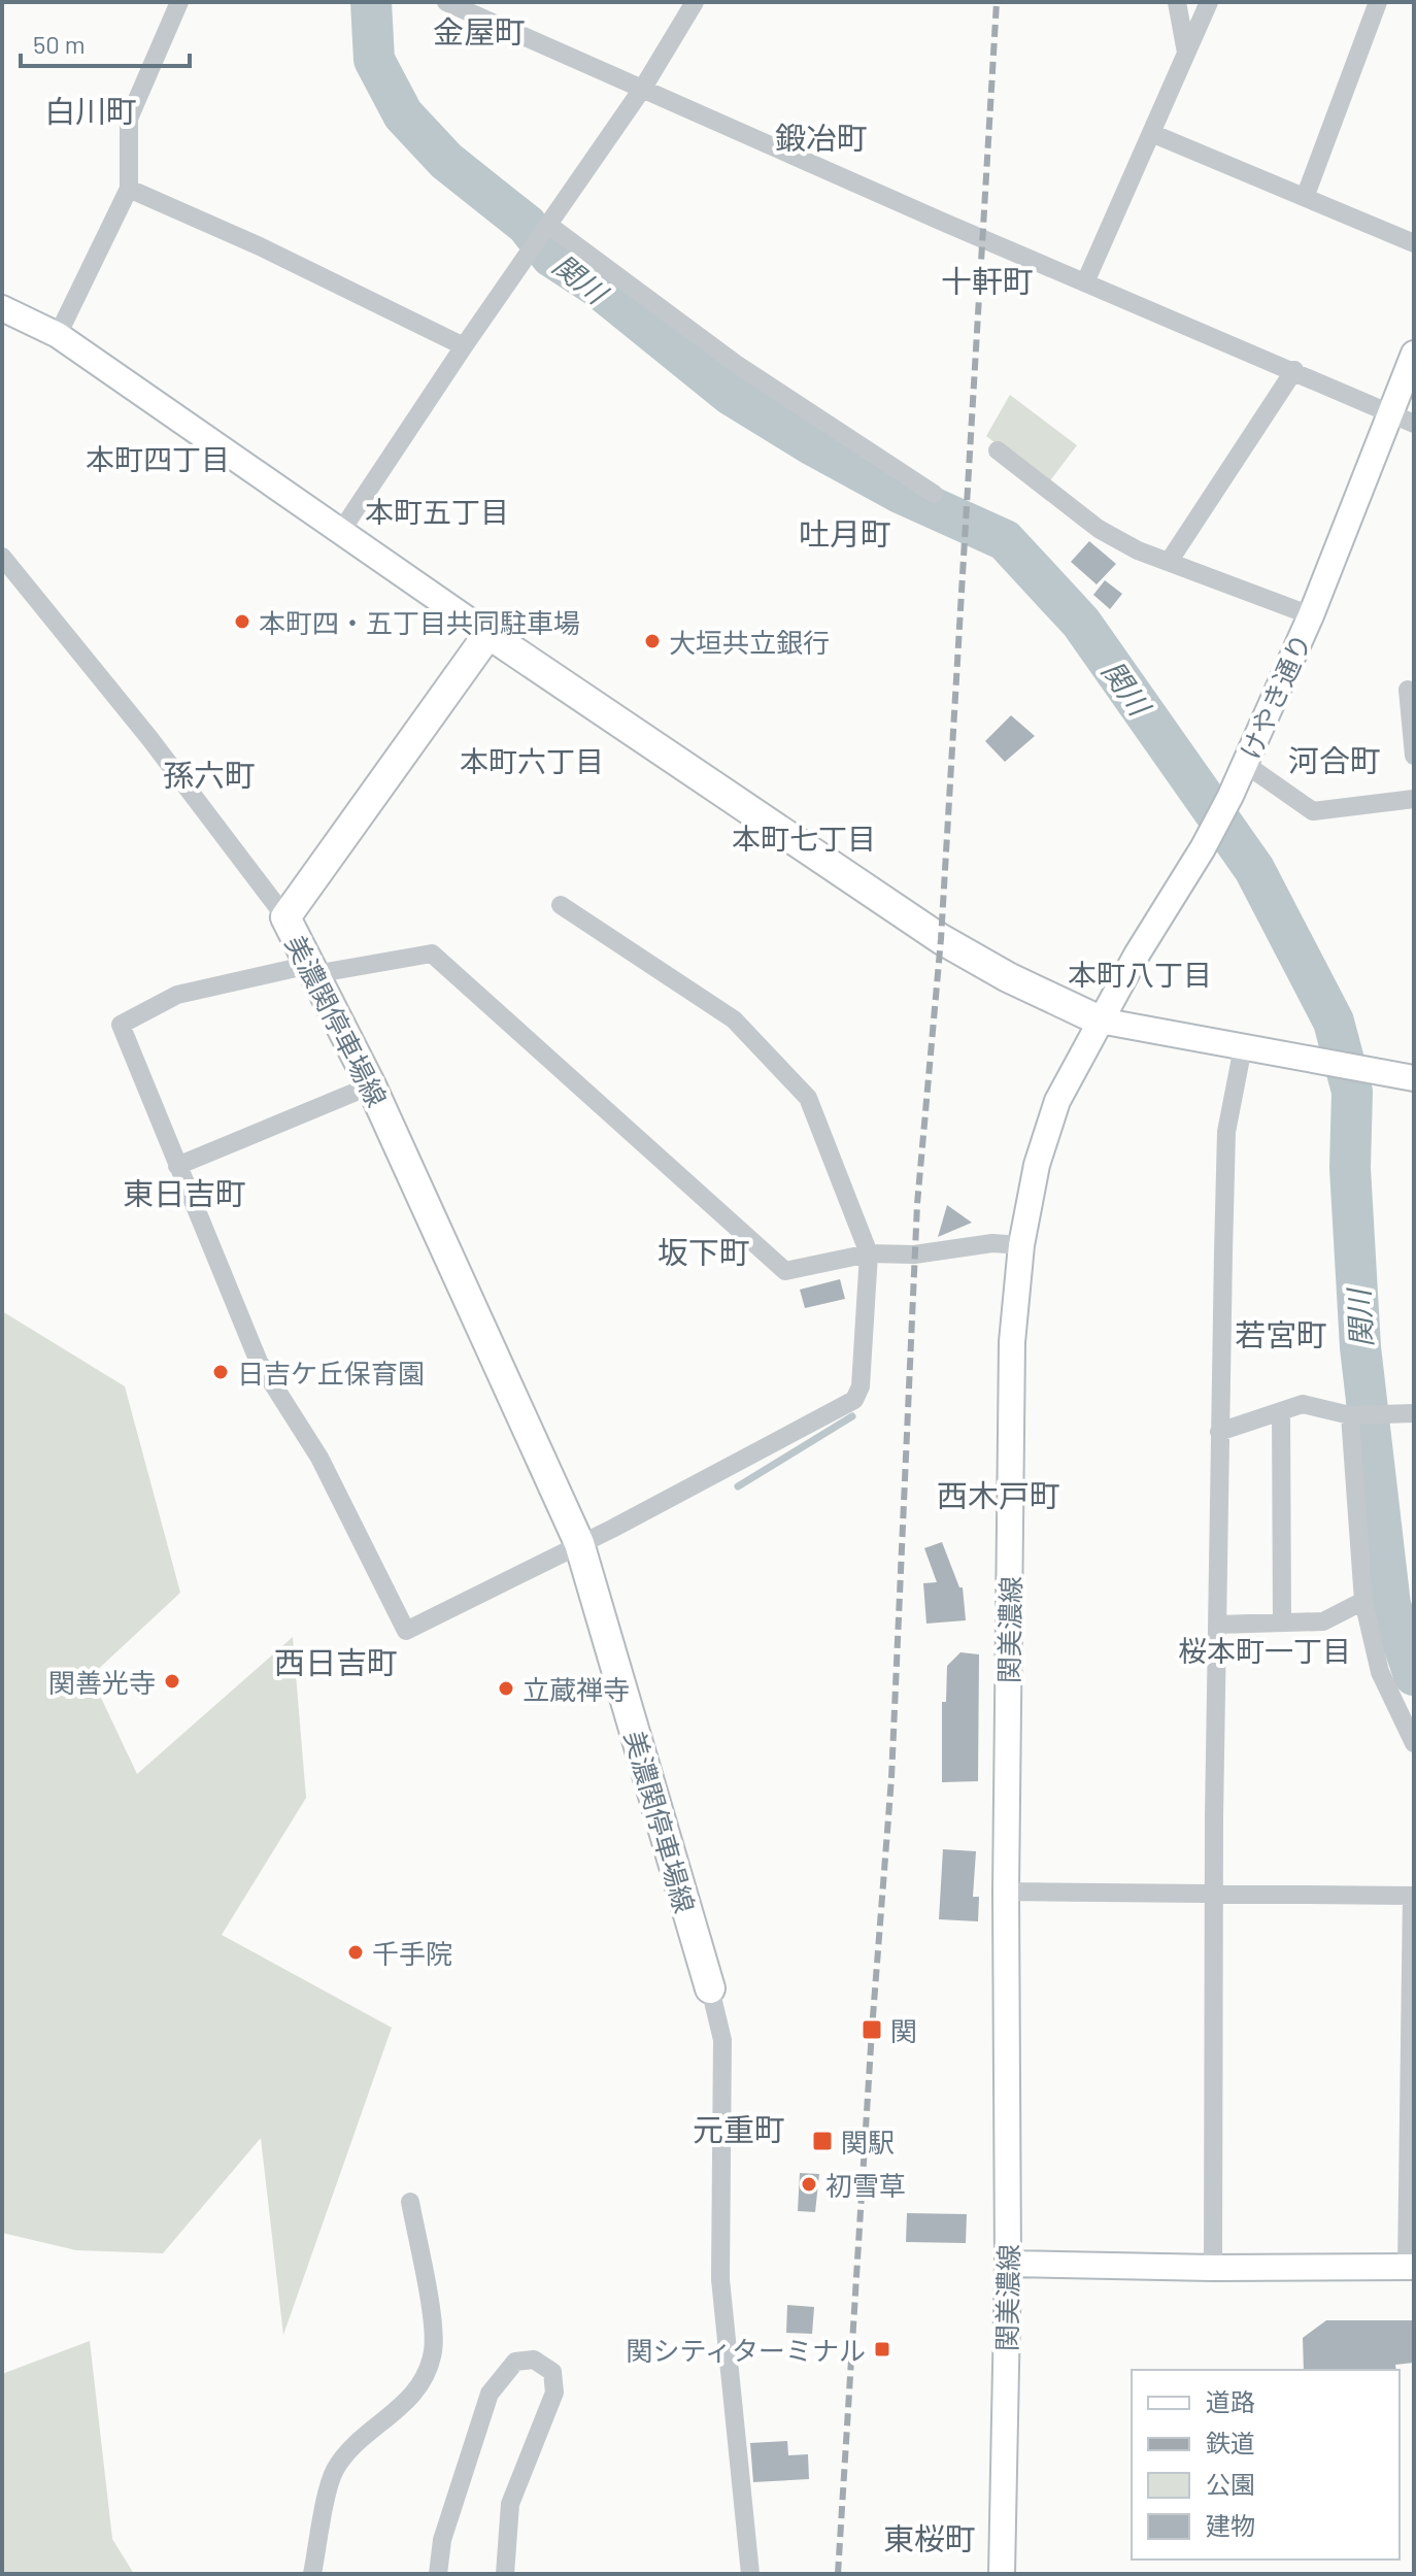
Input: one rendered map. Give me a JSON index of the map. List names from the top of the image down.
{
  "streets": {
    "main road": ["けやき通り", "美濃関停車場線", "関美濃線"]
  },
  "crossings": [
    ["けやき通り", "関美濃線"]
  ],
  "districts": [
    "金屋町",
    "白川町",
    "鍛冶町",
    "十軒町",
    "本町四丁目",
    "本町五丁目",
    "吐月町",
    "河合町",
    "本町六丁目",
    "孫六町",
    "本町七丁目",
    "本町八丁目",
    "東日吉町",
    "坂下町",
    "若宮町",
    "西木戸町",
    "桜本町一丁目",
    "西日吉町",
    "元重町",
    "東桜町"
  ],
  "water": ["関川"],
  "places": {
    "other": [
      "本町四・五丁目共同駐車場",
      "大垣共立銀行",
      "日吉ケ丘保育園",
      "関善光寺",
      "立蔵禅寺",
      "千手院",
      "初雪草"
    ],
    "transit": ["関", "関駅", "関シティターミナル"]
  },
  "legend": [
    "道路",
    "鉄道",
    "公園",
    "建物"
  ],
  "scale_bar": "50 m"
}
